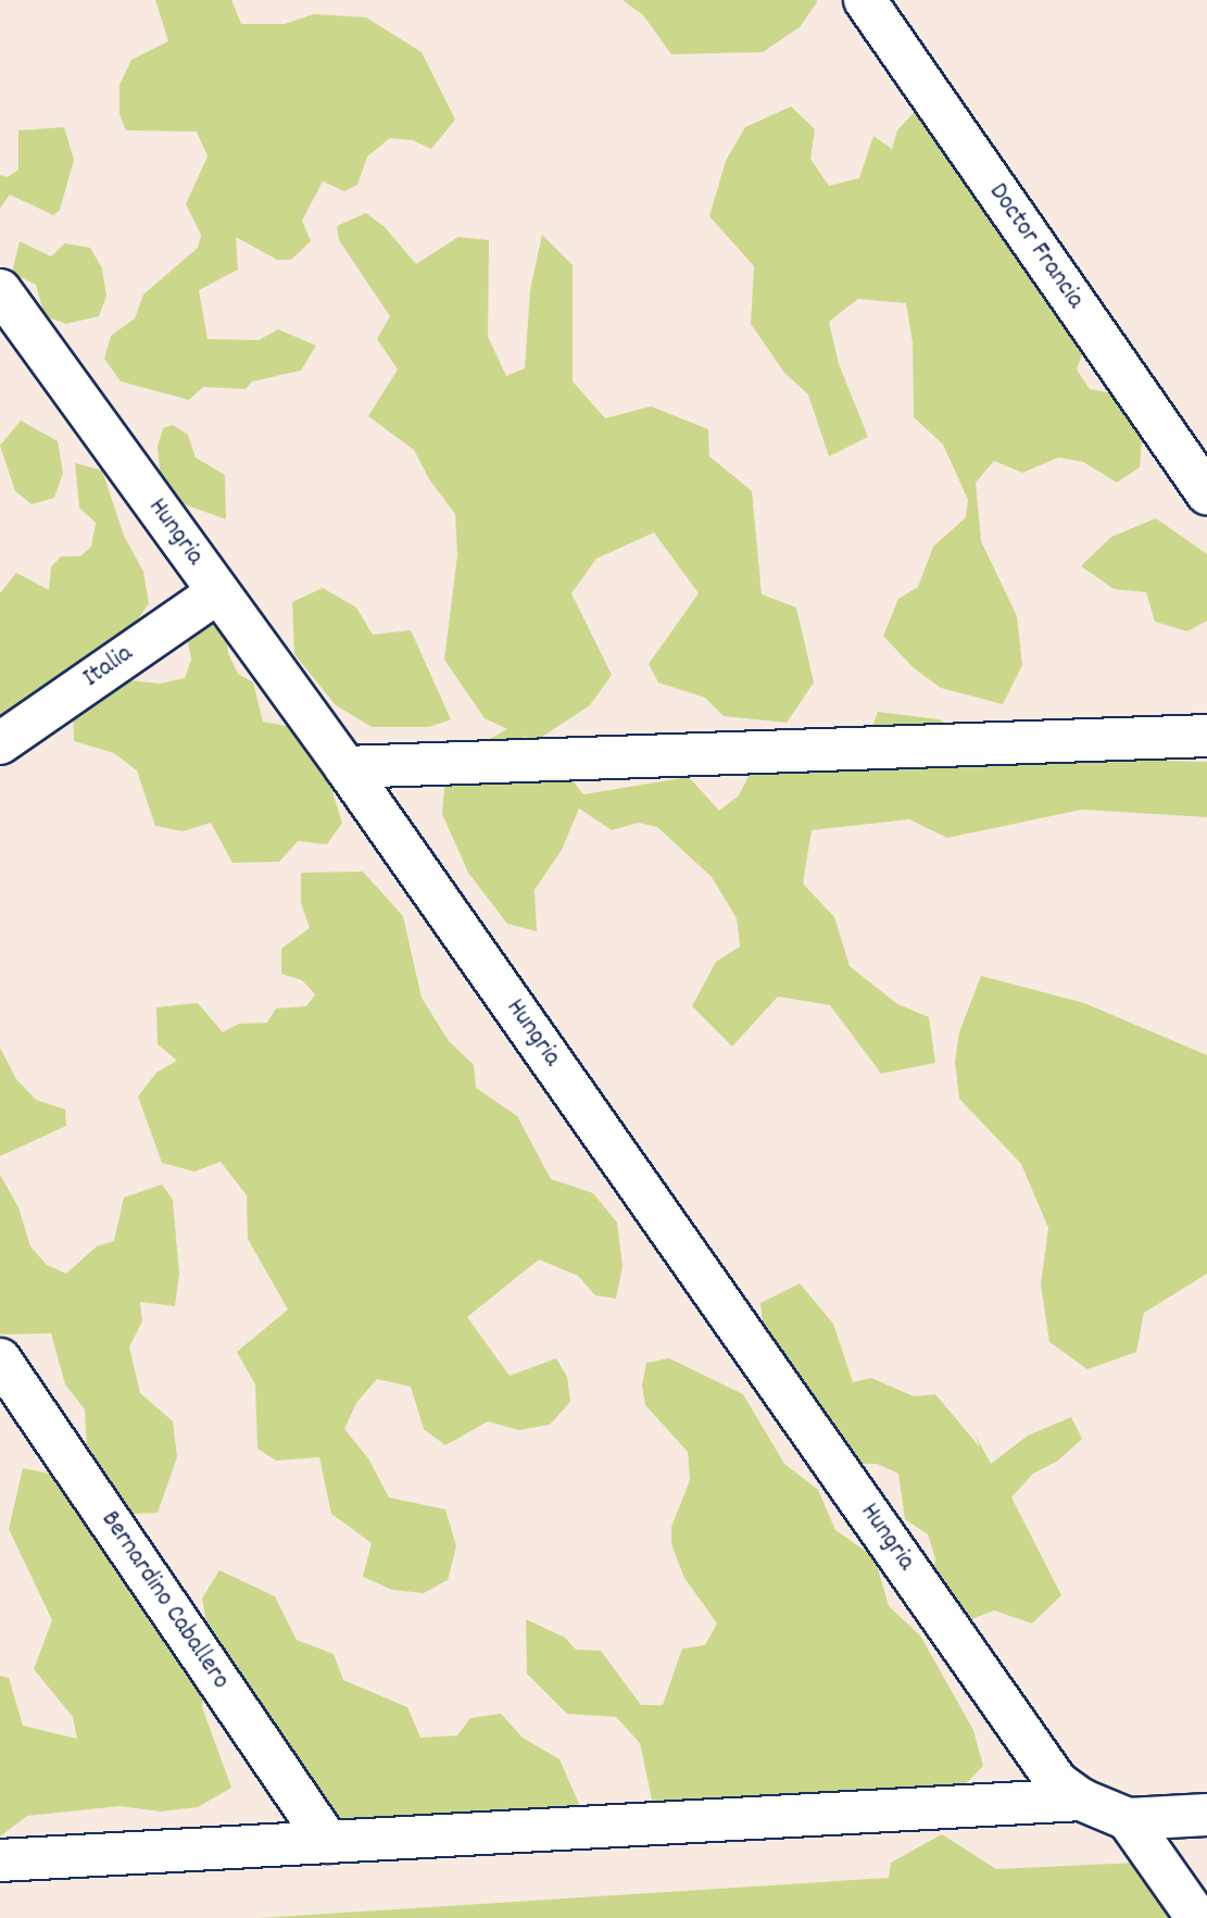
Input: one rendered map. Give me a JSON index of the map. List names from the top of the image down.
{
  "streets": {
    "street": [
      "Doctor Francia",
      "Hungria",
      "Italia",
      "Bernardino Caballero"
    ]
  },
  "crossings": [
    ["Hungria", "Italia"]
  ]
}
